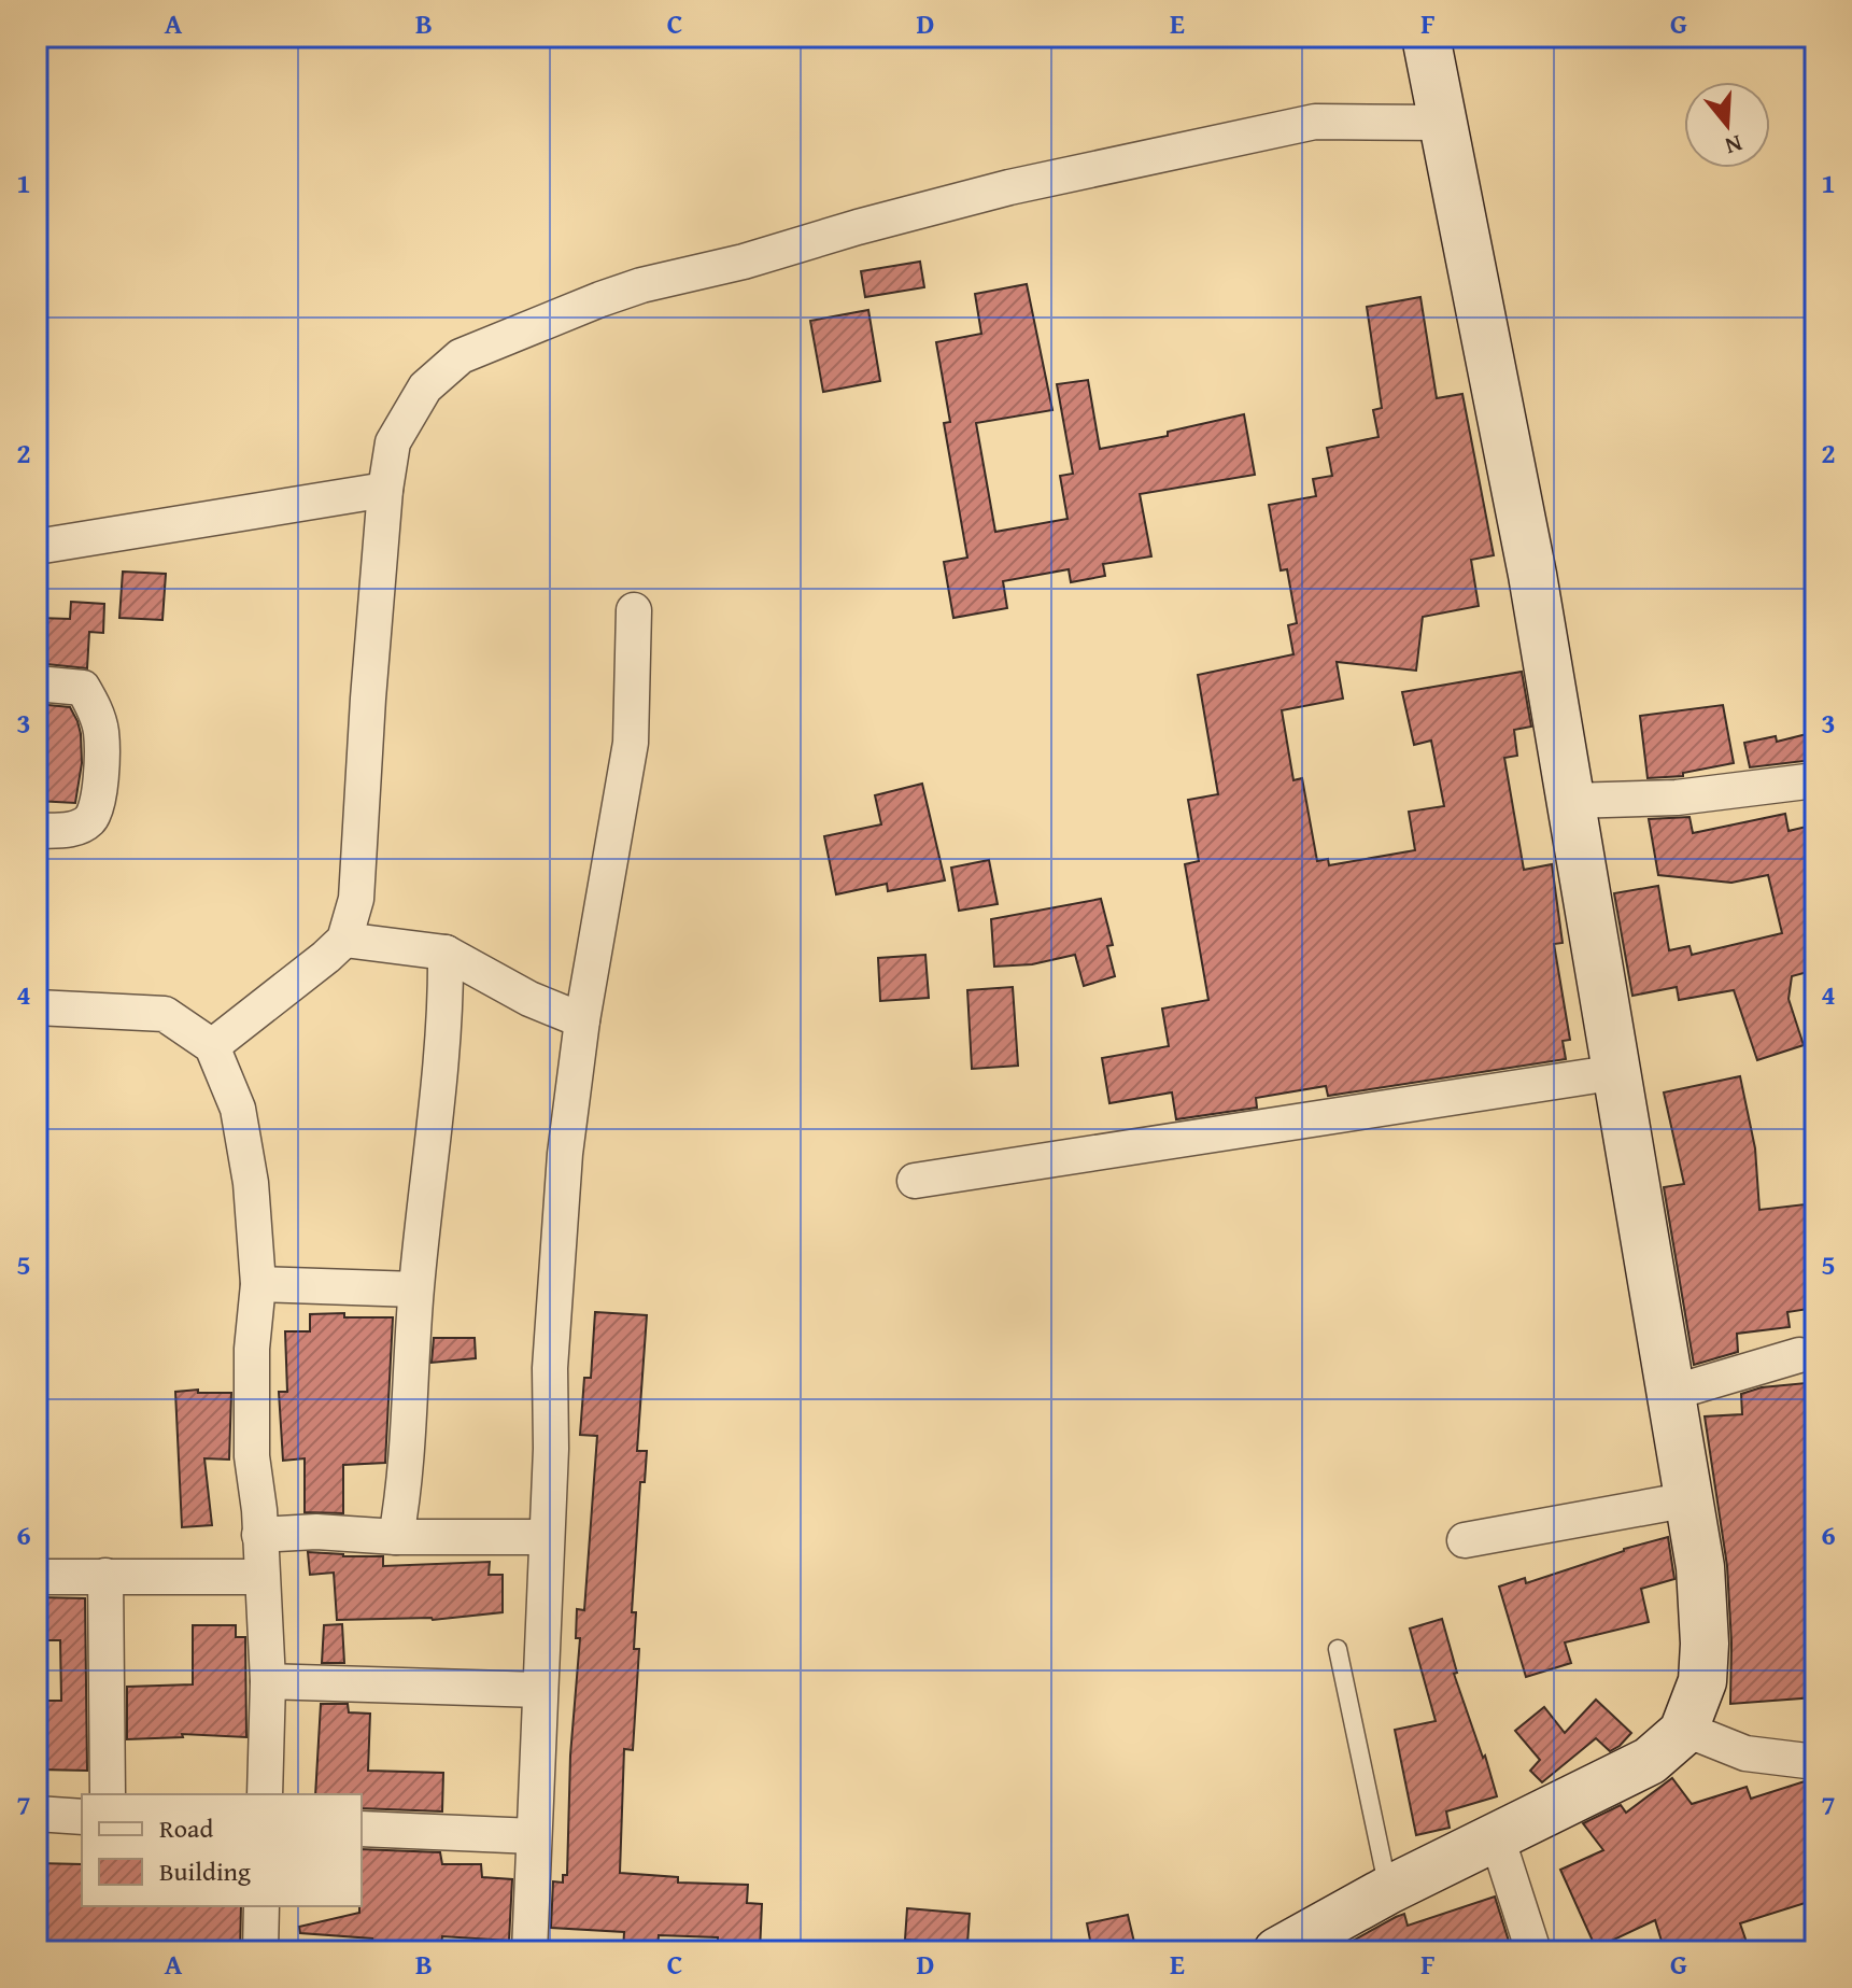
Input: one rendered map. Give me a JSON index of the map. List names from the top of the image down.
{
  "legend": ["Road", "Building"],
  "north": "bottom",
  "grid": {
    "columns": [
      "A",
      "B",
      "C",
      "D",
      "E",
      "F",
      "G"
    ],
    "rows": [
      "1",
      "2",
      "3",
      "4",
      "5",
      "6",
      "7"
    ]
  }
}
